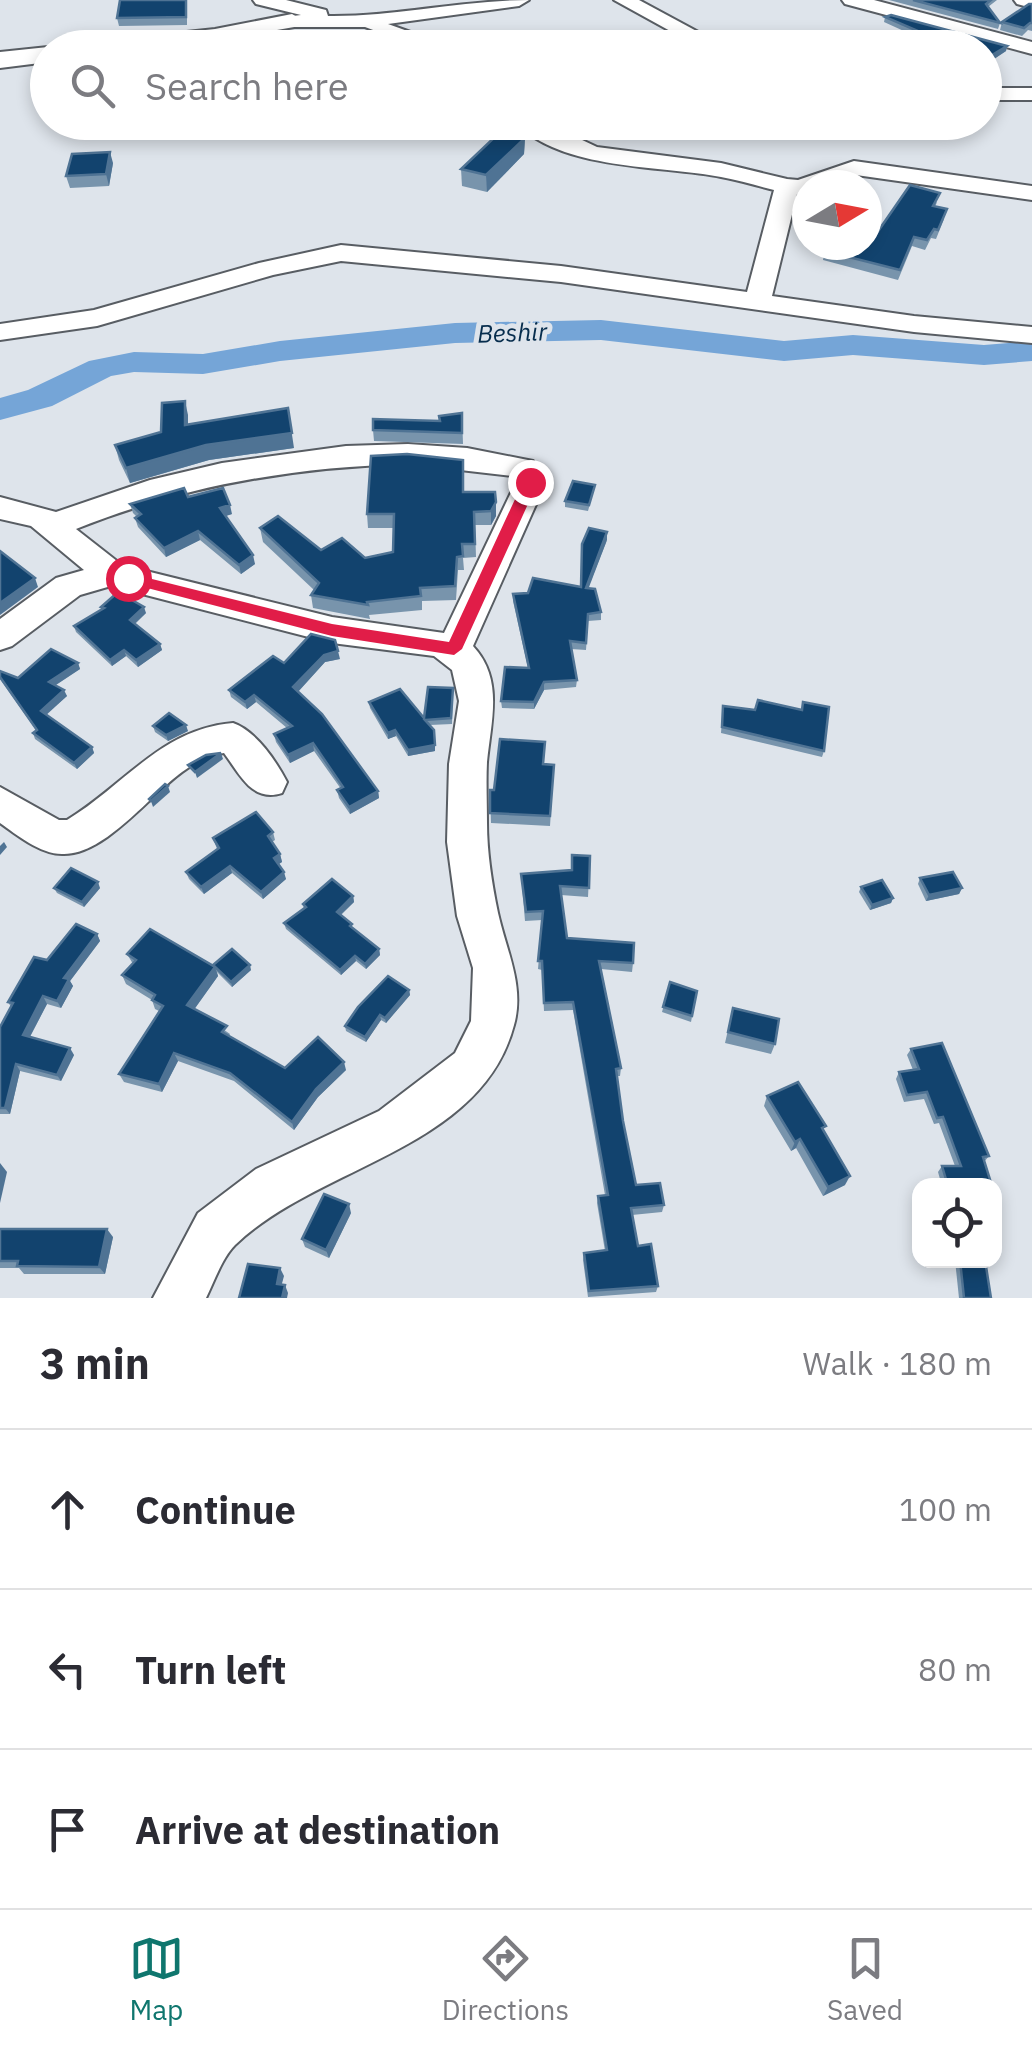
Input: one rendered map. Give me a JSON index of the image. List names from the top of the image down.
{
  "water": ["Beshir"],
  "north": "right",
  "page": {
    "search": "Search here",
    "heading": ["3 min", "Walk · 180 m"],
    "list": [
      ["Continue", "100 m"],
      ["Turn left", "80 m"],
      "Arrive at destination"
    ],
    "nav": ["Map", "Directions", "Saved"]
  }
}
